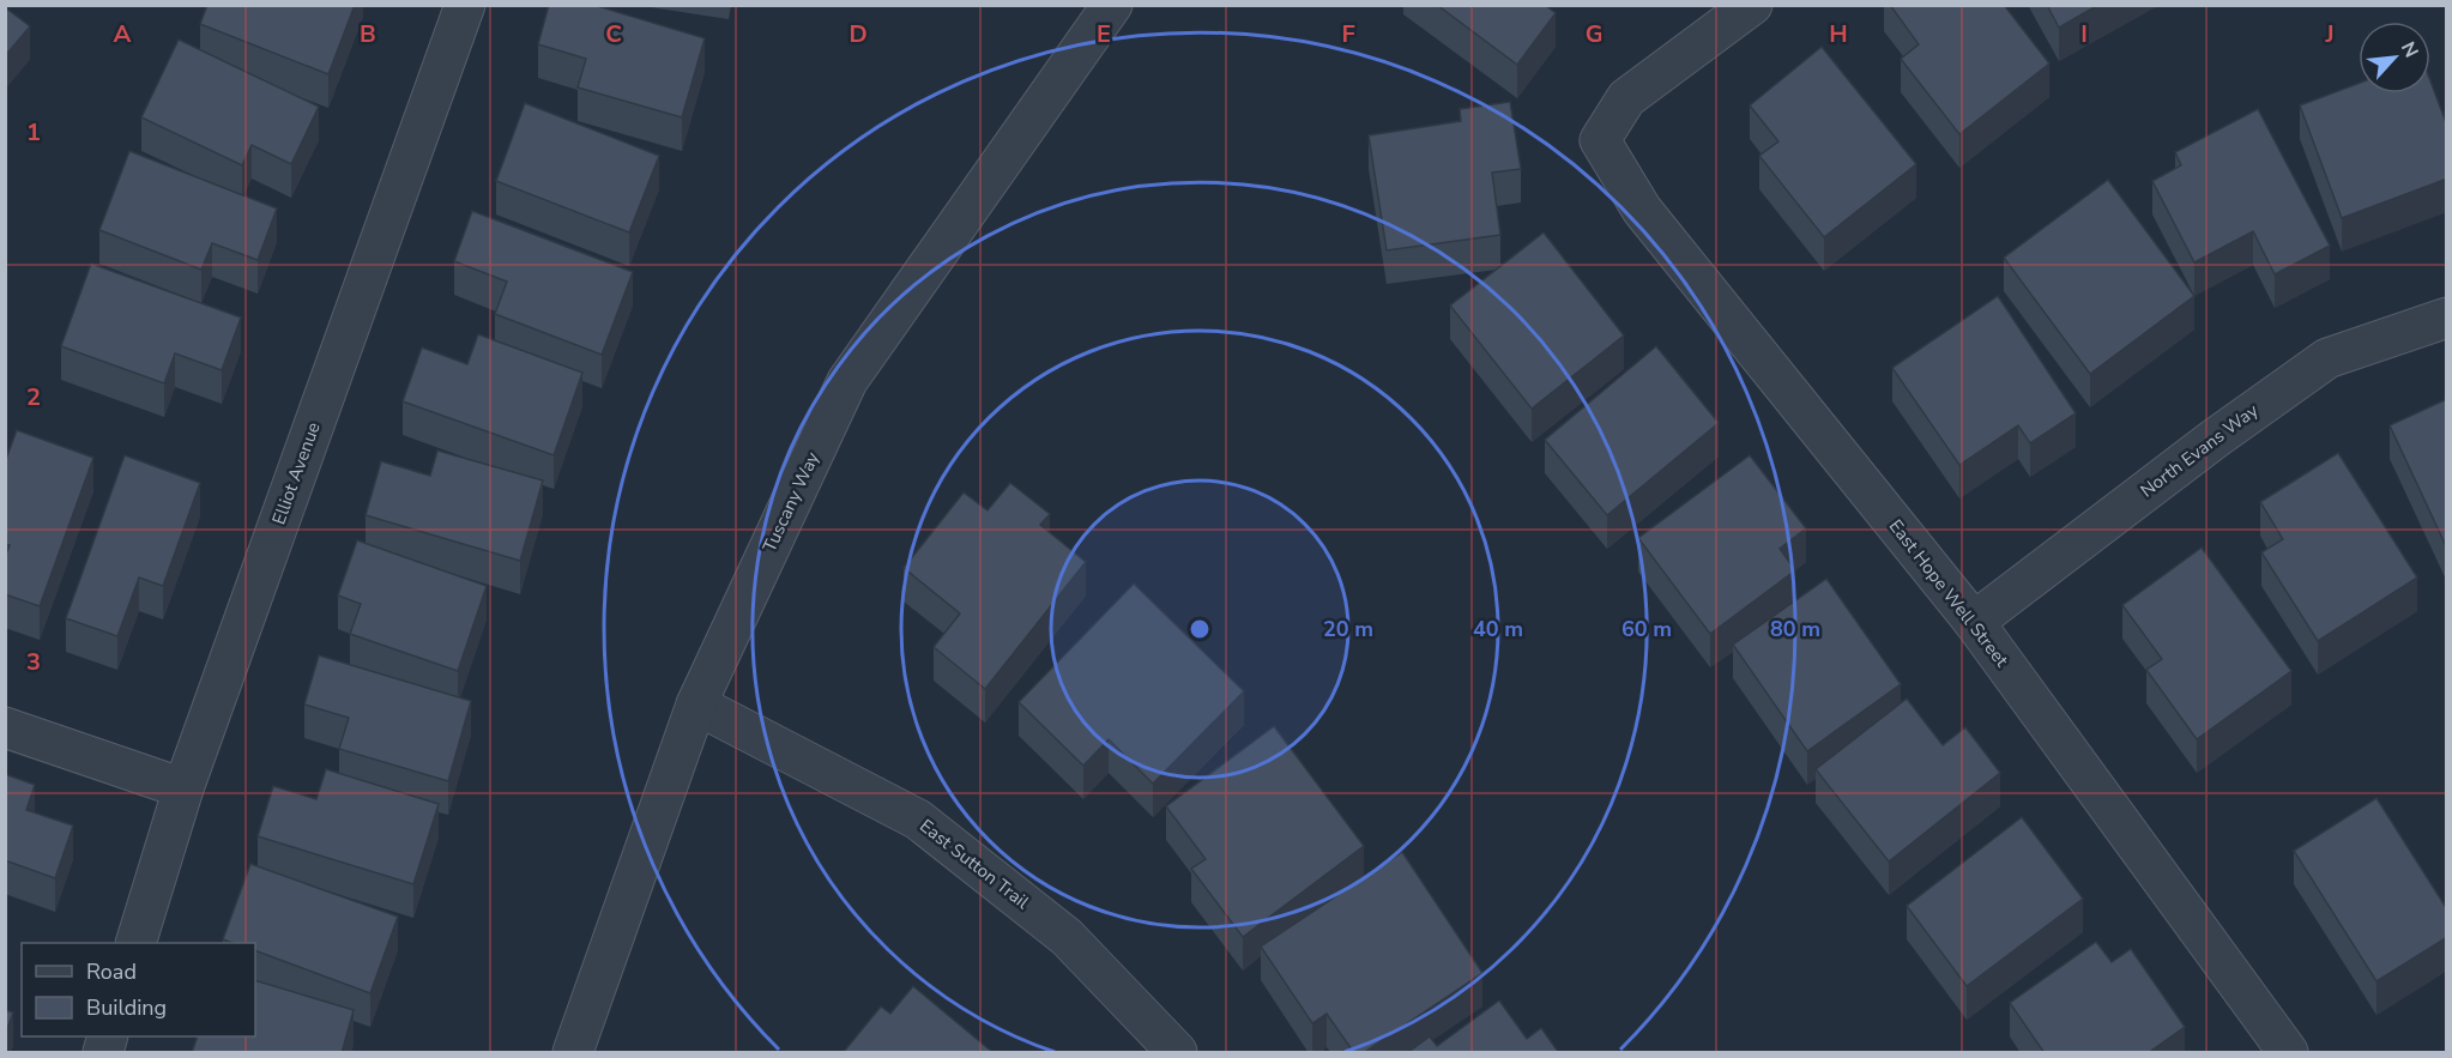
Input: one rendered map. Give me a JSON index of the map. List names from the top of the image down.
{
  "streets": {
    "street": [
      "North Evans Way",
      "Elliot Avenue",
      "Tuscany Way",
      "East Hope Well Street",
      "East Sutton Trail"
    ]
  },
  "crossings": [
    ["North Evans Way", "East Hope Well Street"],
    ["Tuscany Way", "East Sutton Trail"]
  ],
  "legend": ["Road", "Building"],
  "north": "top right",
  "grid": {
    "columns": [
      "A",
      "B",
      "C",
      "D",
      "E",
      "F",
      "G",
      "H",
      "I",
      "J"
    ],
    "rows": ["1", "2", "3"]
  },
  "rings": [
    "20 m",
    "40 m",
    "60 m",
    "80 m"
  ]
}
